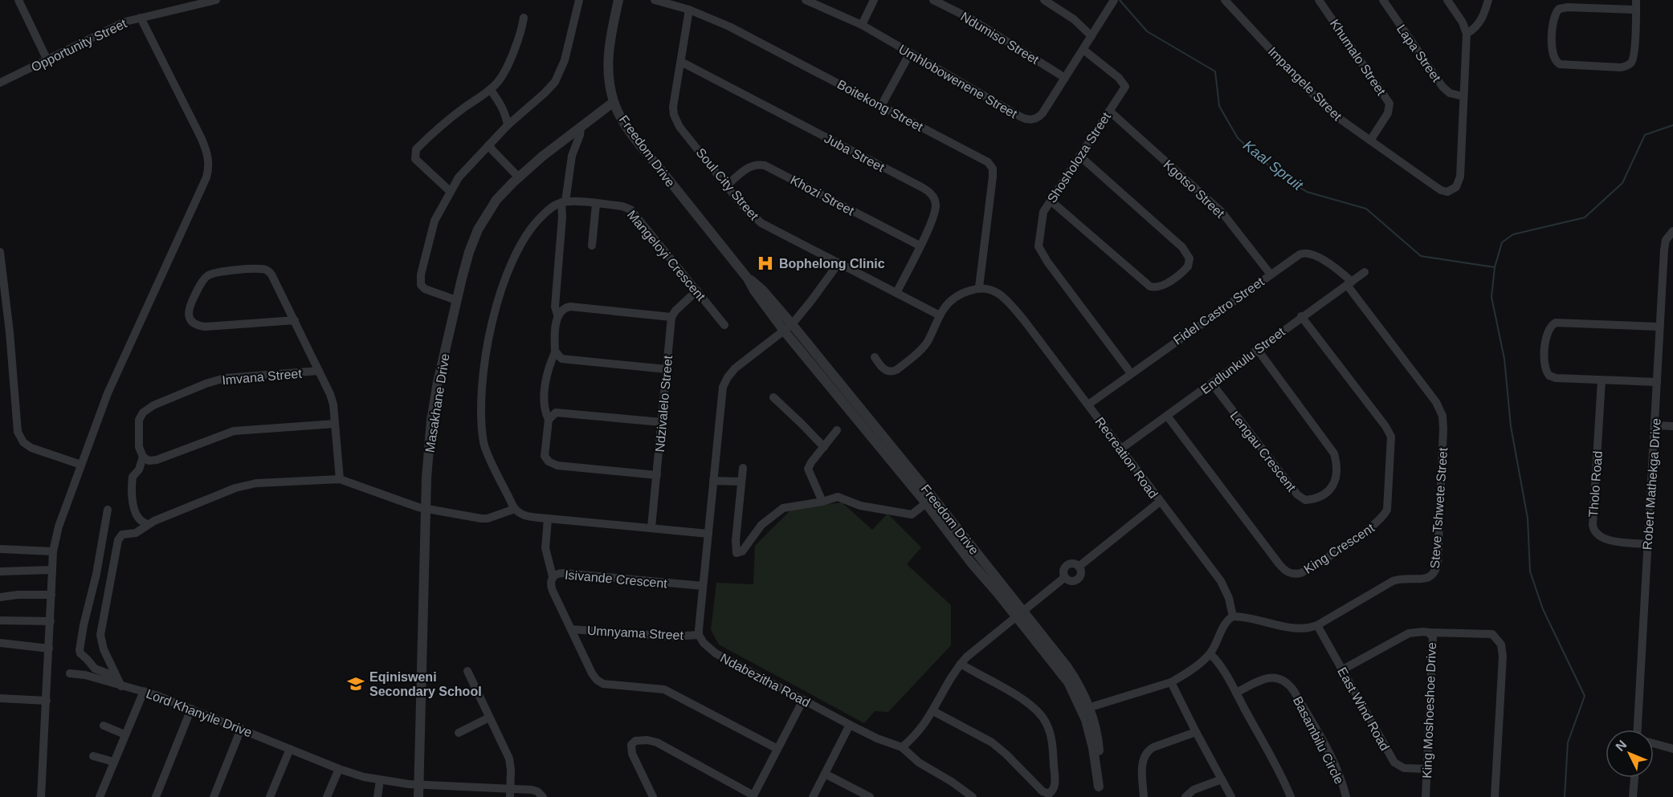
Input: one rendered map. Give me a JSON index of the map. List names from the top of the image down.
{
  "streets": {
    "street": [
      "Ndumiso Street",
      "Opportunity Street",
      "Lapa Street",
      "Khumalo Street",
      "Umhlobowenene Street",
      "Impangele Street",
      "Boitekong Street",
      "Freedom Drive",
      "Juba Street",
      "Shosholoza Street",
      "Soul City Street",
      "Kgotso Street",
      "Khozi Street",
      "Mangeloyi Crescent",
      "Fidel Castro Street",
      "Endlunkulu Street",
      "Imvana Street",
      "Masakhane Drive",
      "Ndzivalelo Street",
      "Lengau Crescent",
      "Recreation Road",
      "Tholo Road",
      "Robert Mathekga Drive",
      "Steve Tshwete Street",
      "King Crescent",
      "Isivande Crescent",
      "Umnyama Street",
      "Ndabezitha Road",
      "East Wind Road",
      "King Moshoeshoe Drive",
      "Lord Khanyile Drive",
      "Basambilu Circle"
    ]
  },
  "crossings": [
    ["Ndumiso Street", "Umhlobowenene Street"],
    ["Lapa Street", "Impangele Street"],
    ["Khumalo Street", "Impangele Street"],
    ["Umhlobowenene Street", "Shosholoza Street"],
    ["Boitekong Street", "Soul City Street"],
    ["Boitekong Street", "Recreation Road"],
    ["Freedom Drive", "Masakhane Drive"],
    ["Juba Street", "Soul City Street"],
    ["Juba Street", "Khozi Street"],
    ["Shosholoza Street", "Kgotso Street"],
    ["Shosholoza Street", "Fidel Castro Street"],
    ["Soul City Street", "Khozi Street"],
    ["Kgotso Street", "Fidel Castro Street"],
    ["Fidel Castro Street", "Endlunkulu Street"],
    ["Fidel Castro Street", "Recreation Road"],
    ["Fidel Castro Street", "Steve Tshwete Street"],
    ["Endlunkulu Street", "Lengau Crescent"],
    ["Endlunkulu Street", "Recreation Road"],
    ["Endlunkulu Street", "Steve Tshwete Street"],
    ["Endlunkulu Street", "King Crescent"],
    ["Masakhane Drive", "Lord Khanyile Drive"],
    ["Recreation Road", "Steve Tshwete Street"],
    ["Tholo Road", "Robert Mathekga Drive"],
    ["Steve Tshwete Street", "East Wind Road"],
    ["Isivande Crescent", "Umnyama Street"],
    ["Umnyama Street", "Ndabezitha Road"],
    ["East Wind Road", "King Moshoeshoe Drive"]
  ],
  "water": ["Kaal Spruit"],
  "places": {
    "hospital": ["Bophelong Clinic"],
    "school or university": ["Eqinisweni Secondary School"]
  },
  "north": "top left"
}
